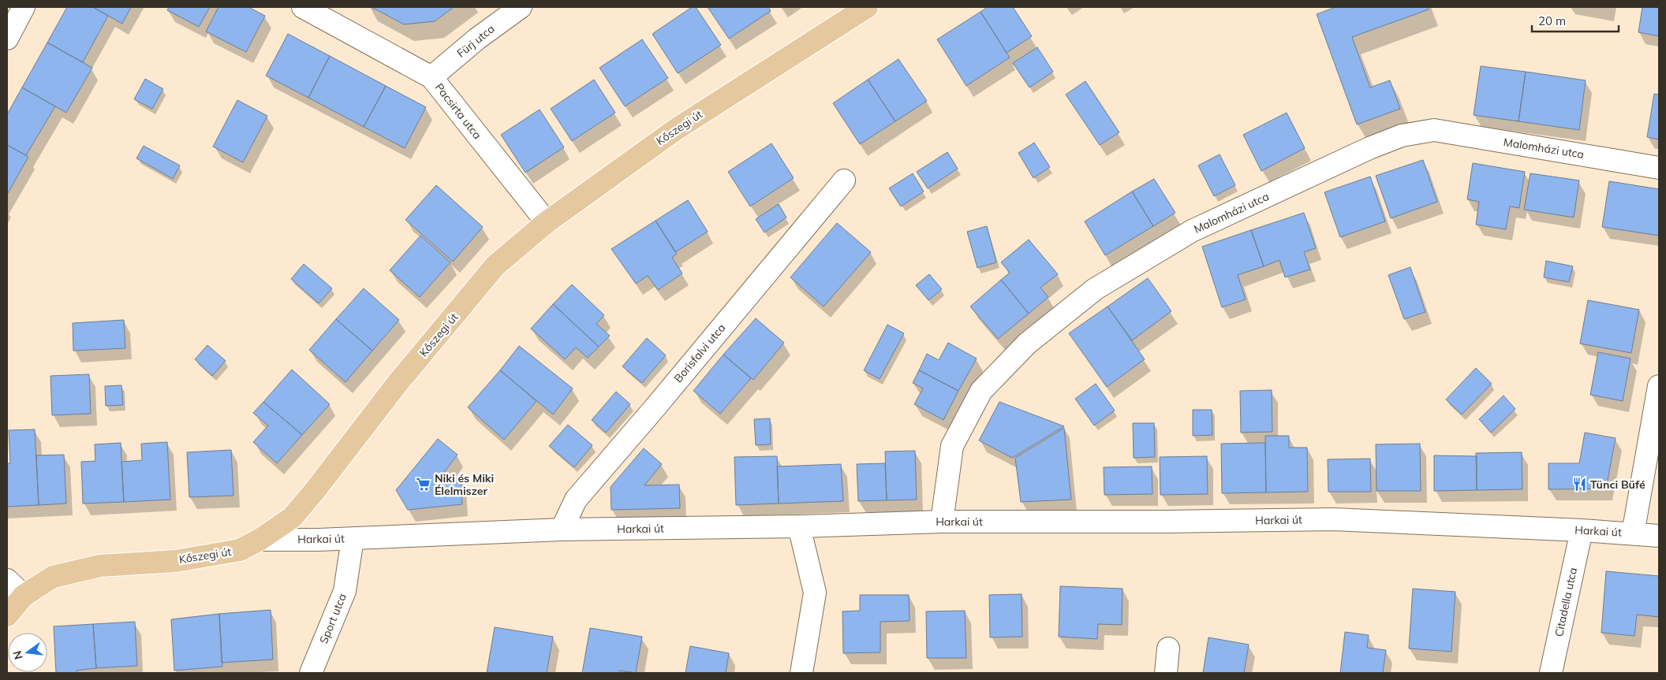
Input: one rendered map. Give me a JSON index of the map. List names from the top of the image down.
{
  "streets": {
    "main road": ["Kőszegi út"],
    "street": [
      "Fürj utca",
      "Pacsirta utca",
      "Malomházi utca",
      "Borisfalvi utca",
      "Harkai út",
      "Citadella utca",
      "Sport utca"
    ]
  },
  "crossings": [
    ["Fürj utca", "Pacsirta utca"],
    ["Pacsirta utca", "Kőszegi út"],
    ["Kőszegi út", "Harkai út"],
    ["Malomházi utca", "Harkai út"],
    ["Borisfalvi utca", "Harkai út"],
    ["Harkai út", "Citadella utca"],
    ["Harkai út", "Sport utca"]
  ],
  "places": {
    "supermarket": ["Niki és Miki Élelmiszer"],
    "restaurant": ["Tünci Büfé"]
  },
  "scale_bar": "20 m",
  "north": "left"
}
